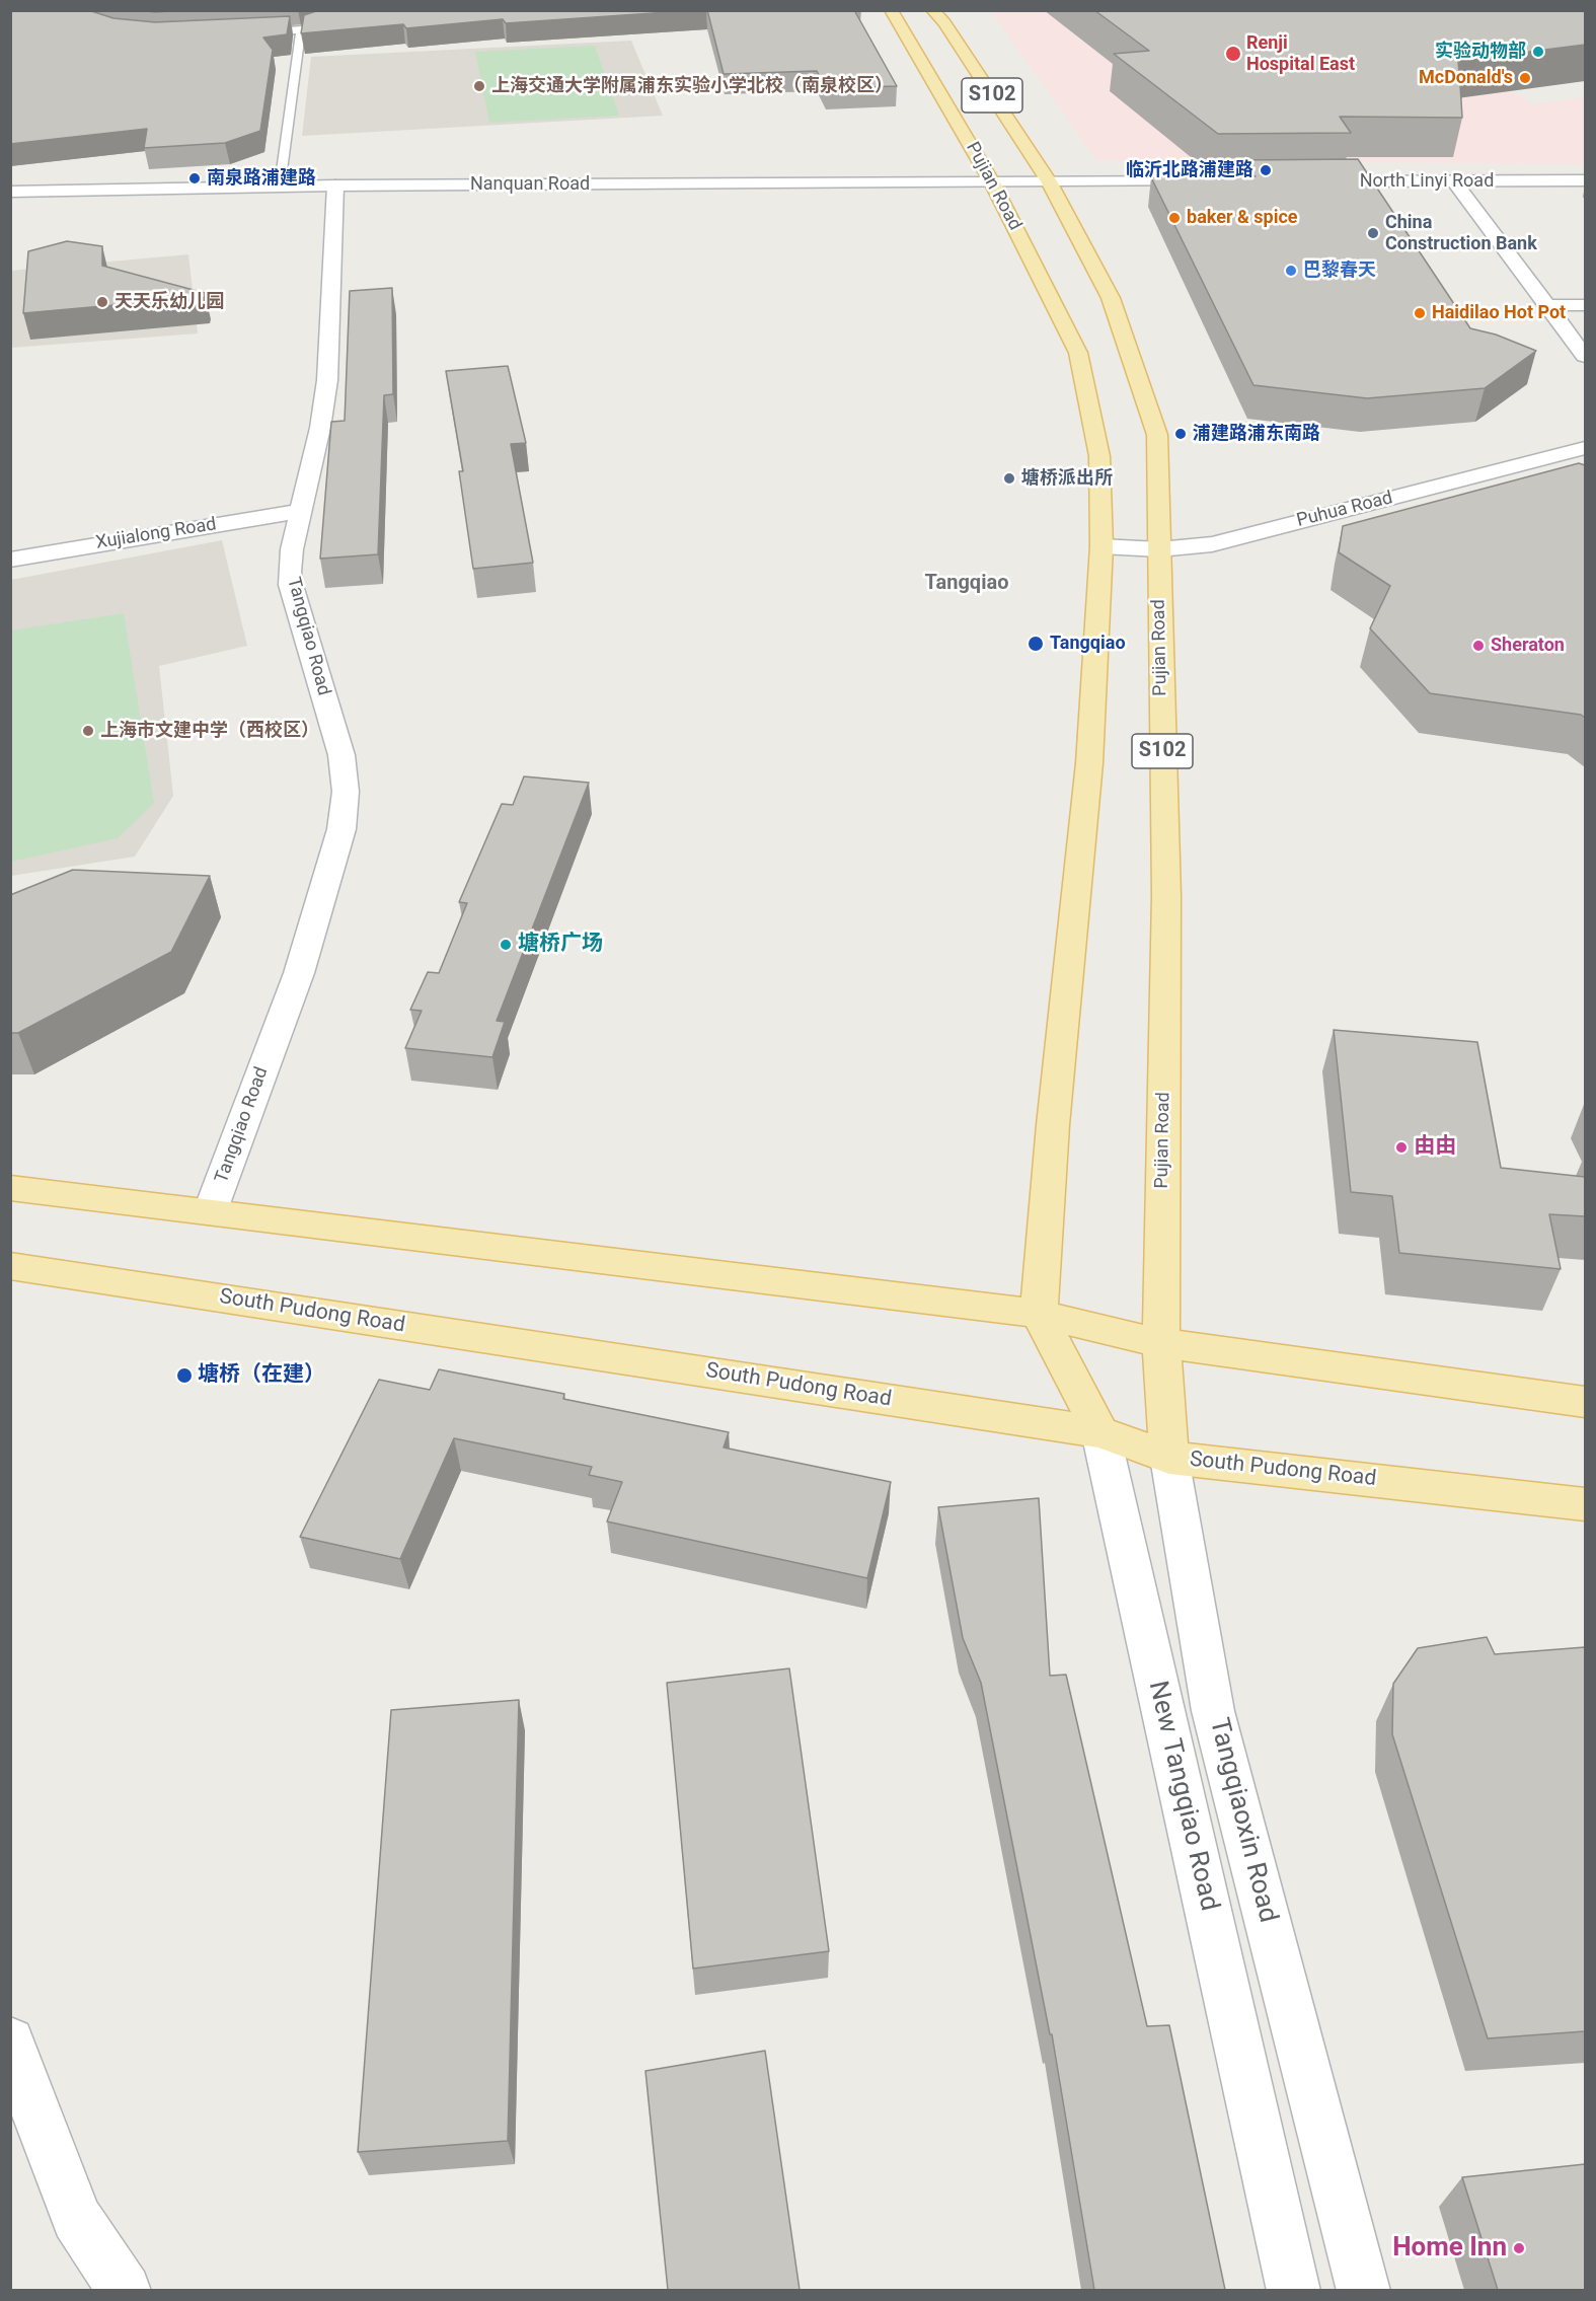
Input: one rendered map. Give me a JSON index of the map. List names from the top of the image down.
{
  "streets": {
    "main road": [
      "S102",
      "Pujian Road",
      "South Pudong Road",
      "New Tangqiao Road",
      "Tangqiaoxin Road"
    ],
    "street": [
      "North Linyi Road",
      "Nanquan Road",
      "Puhua Road",
      "Xujialong Road",
      "Tangqiao Road"
    ]
  },
  "crossings": [
    ["Nanquan Road", "Pujian Road"],
    ["Nanquan Road", "Tangqiao Road"],
    ["Pujian Road", "Puhua Road"],
    ["Pujian Road", "New Tangqiao Road"],
    ["Pujian Road", "Tangqiaoxin Road"],
    ["Xujialong Road", "Tangqiao Road"],
    ["South Pudong Road", "New Tangqiao Road"],
    ["South Pudong Road", "Tangqiaoxin Road"]
  ],
  "districts": ["Tangqiao"],
  "places": [
    "实验动物部",
    "Renji Hospital East",
    "McDonald's",
    "上海交通大学附属浦东实验小学北校（南泉校区）",
    "临沂北路浦建路",
    "南泉路浦建路",
    "baker & spice",
    "China Construction Bank",
    "巴黎春天",
    "天天乐幼儿园",
    "Haidilao Hot Pot",
    "浦建路浦东南路",
    "塘桥派出所",
    "Tangqiao",
    "Sheraton",
    "上海市文建中学（西校区）",
    "塘桥广场",
    "由由",
    "塘桥（在建）",
    "Home Inn"
  ]
}
